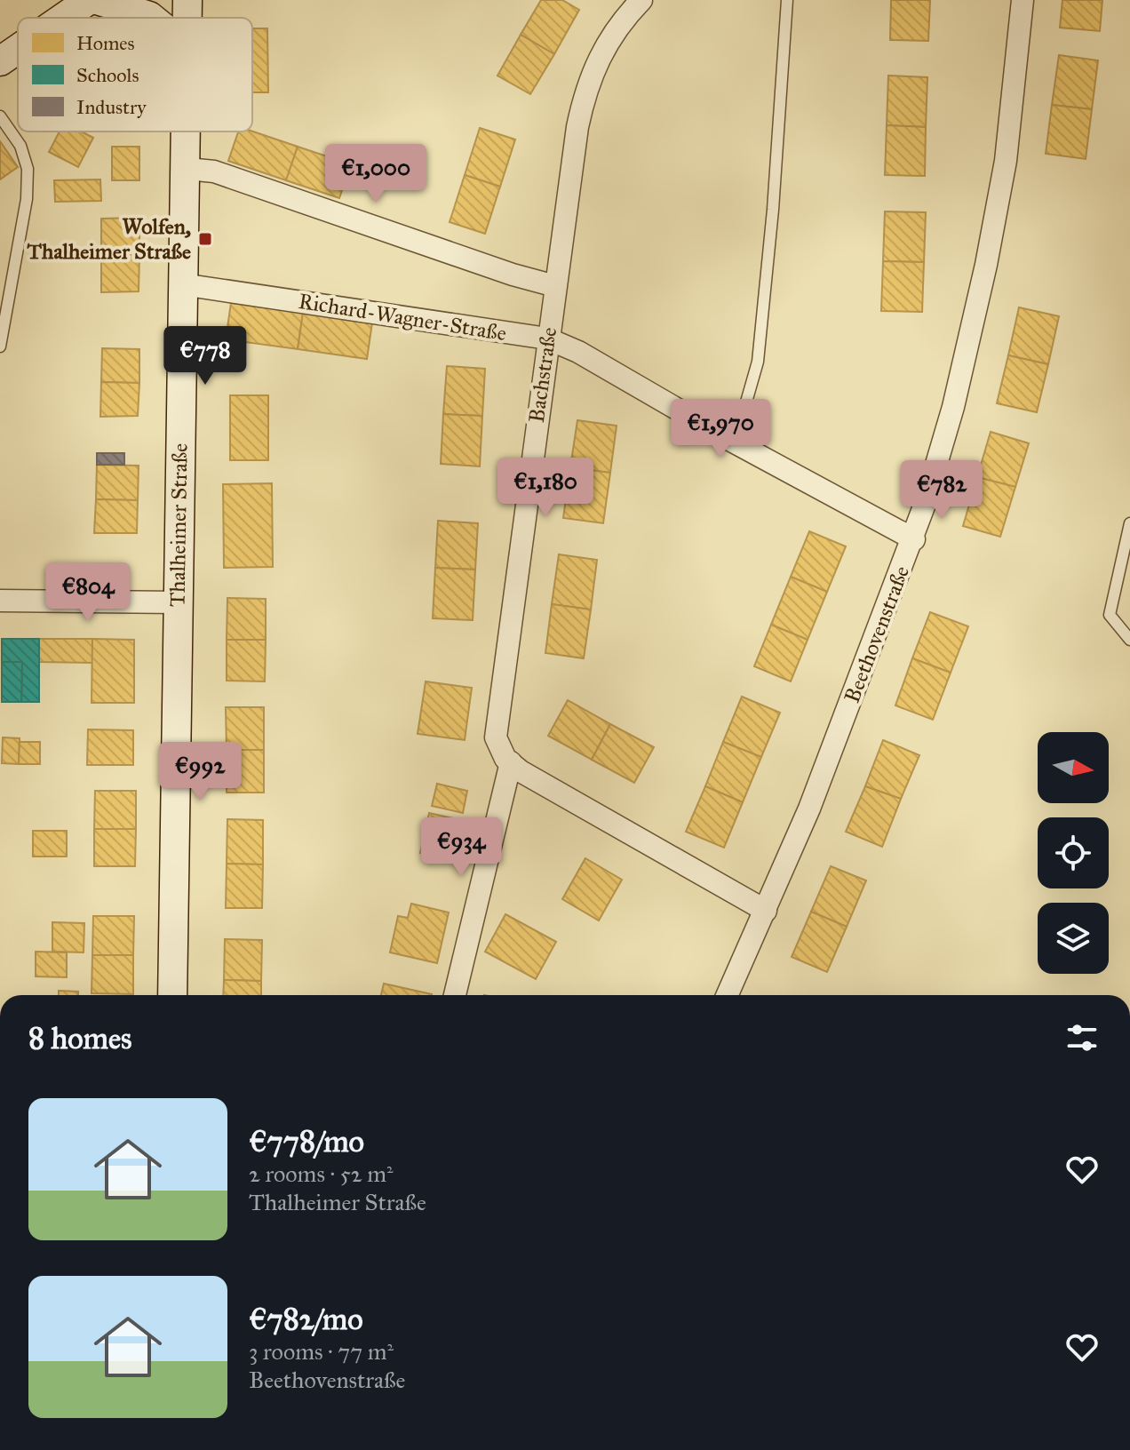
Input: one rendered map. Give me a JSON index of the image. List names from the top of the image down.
{
  "streets": {
    "street": [
      "Richard-Wagner-Straße",
      "Bachstraße",
      "Thalheimer Straße",
      "Beethovenstraße"
    ]
  },
  "crossings": [
    ["Richard-Wagner-Straße", "Bachstraße"],
    ["Richard-Wagner-Straße", "Thalheimer Straße"],
    ["Richard-Wagner-Straße", "Beethovenstraße"]
  ],
  "places": {
    "transit": ["Wolfen, Thalheimer Straße"]
  },
  "legend": ["Homes", "Schools", "Industry"],
  "north": "right",
  "page": {
    "price": [
      "€1,000",
      "€778",
      "€1,970",
      "€1,180",
      "€782",
      "€804",
      "€992",
      "€934"
    ],
    "heading": "8 homes",
    "list": [
      {
        "name": "€778/mo",
        "note": "2 rooms · 52 m² · Thalheimer Straße"
      },
      {
        "name": "€782/mo",
        "note": "3 rooms · 77 m² · Beethovenstraße"
      }
    ]
  }
}
